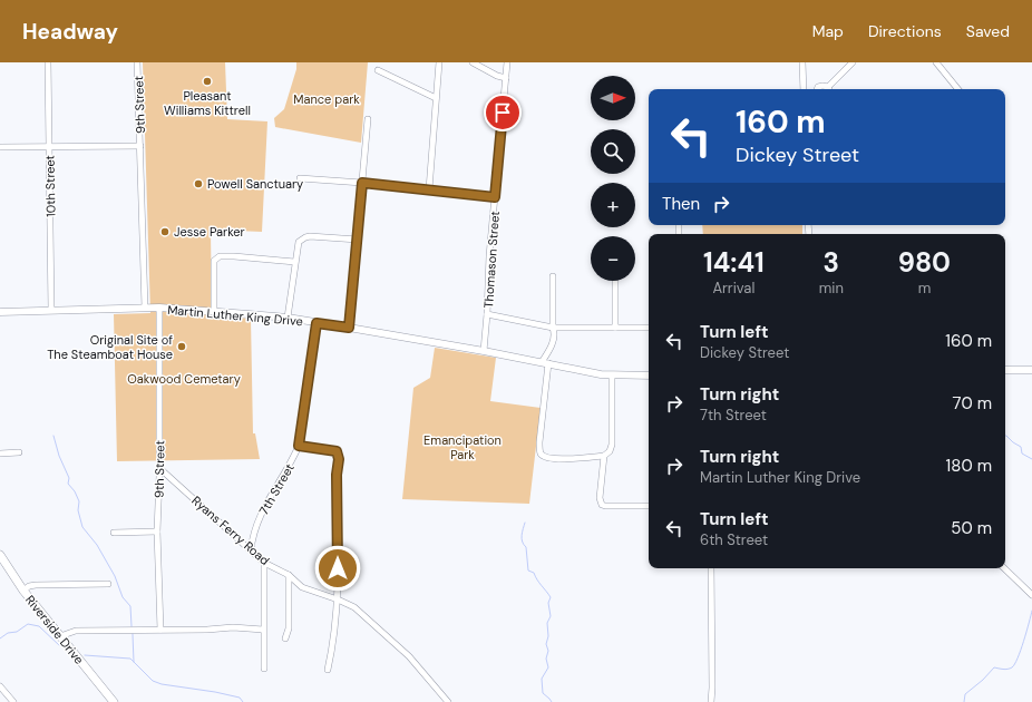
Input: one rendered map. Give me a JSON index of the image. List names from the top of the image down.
{
  "streets": {
    "main road": ["Riverside Drive"],
    "street": [
      "9th Street",
      "10th Street",
      "Thomason Street",
      "Martin Luther King Drive",
      "7th Street",
      "Ryans Ferry Road"
    ]
  },
  "crossings": [
    ["9th Street", "Martin Luther King Drive"],
    ["9th Street", "Ryans Ferry Road"],
    ["10th Street", "Martin Luther King Drive"],
    ["Thomason Street", "Martin Luther King Drive"],
    ["Martin Luther King Drive", "7th Street"],
    ["7th Street", "Ryans Ferry Road"]
  ],
  "parks": ["Mance park", "Oakwood Cemetary", "Emancipation Park"],
  "places": [
    "Pleasant Williams Kittrell",
    "Powell Sanctuary",
    "Jesse Parker",
    "Original Site of The Steamboat House"
  ],
  "north": "right",
  "page": {
    "header": "Headway",
    "nav": ["Map", "Directions", "Saved"],
    "map_buttons": ["+", "−"],
    "turn": ["160 m", "Dickey Street"],
    "then": "Then",
    "eta": [
      "14:41",
      "Arrival",
      "3",
      "min",
      "980",
      "m"
    ],
    "list": [
      {
        "name": "Turn left",
        "note": "Dickey Street",
        "value": "160 m"
      },
      {
        "name": "Turn right",
        "note": "7th Street",
        "value": "70 m"
      },
      {
        "name": "Turn right",
        "note": "Martin Luther King Drive",
        "value": "180 m"
      },
      {
        "name": "Turn left",
        "note": "6th Street",
        "value": "50 m"
      }
    ]
  }
}
